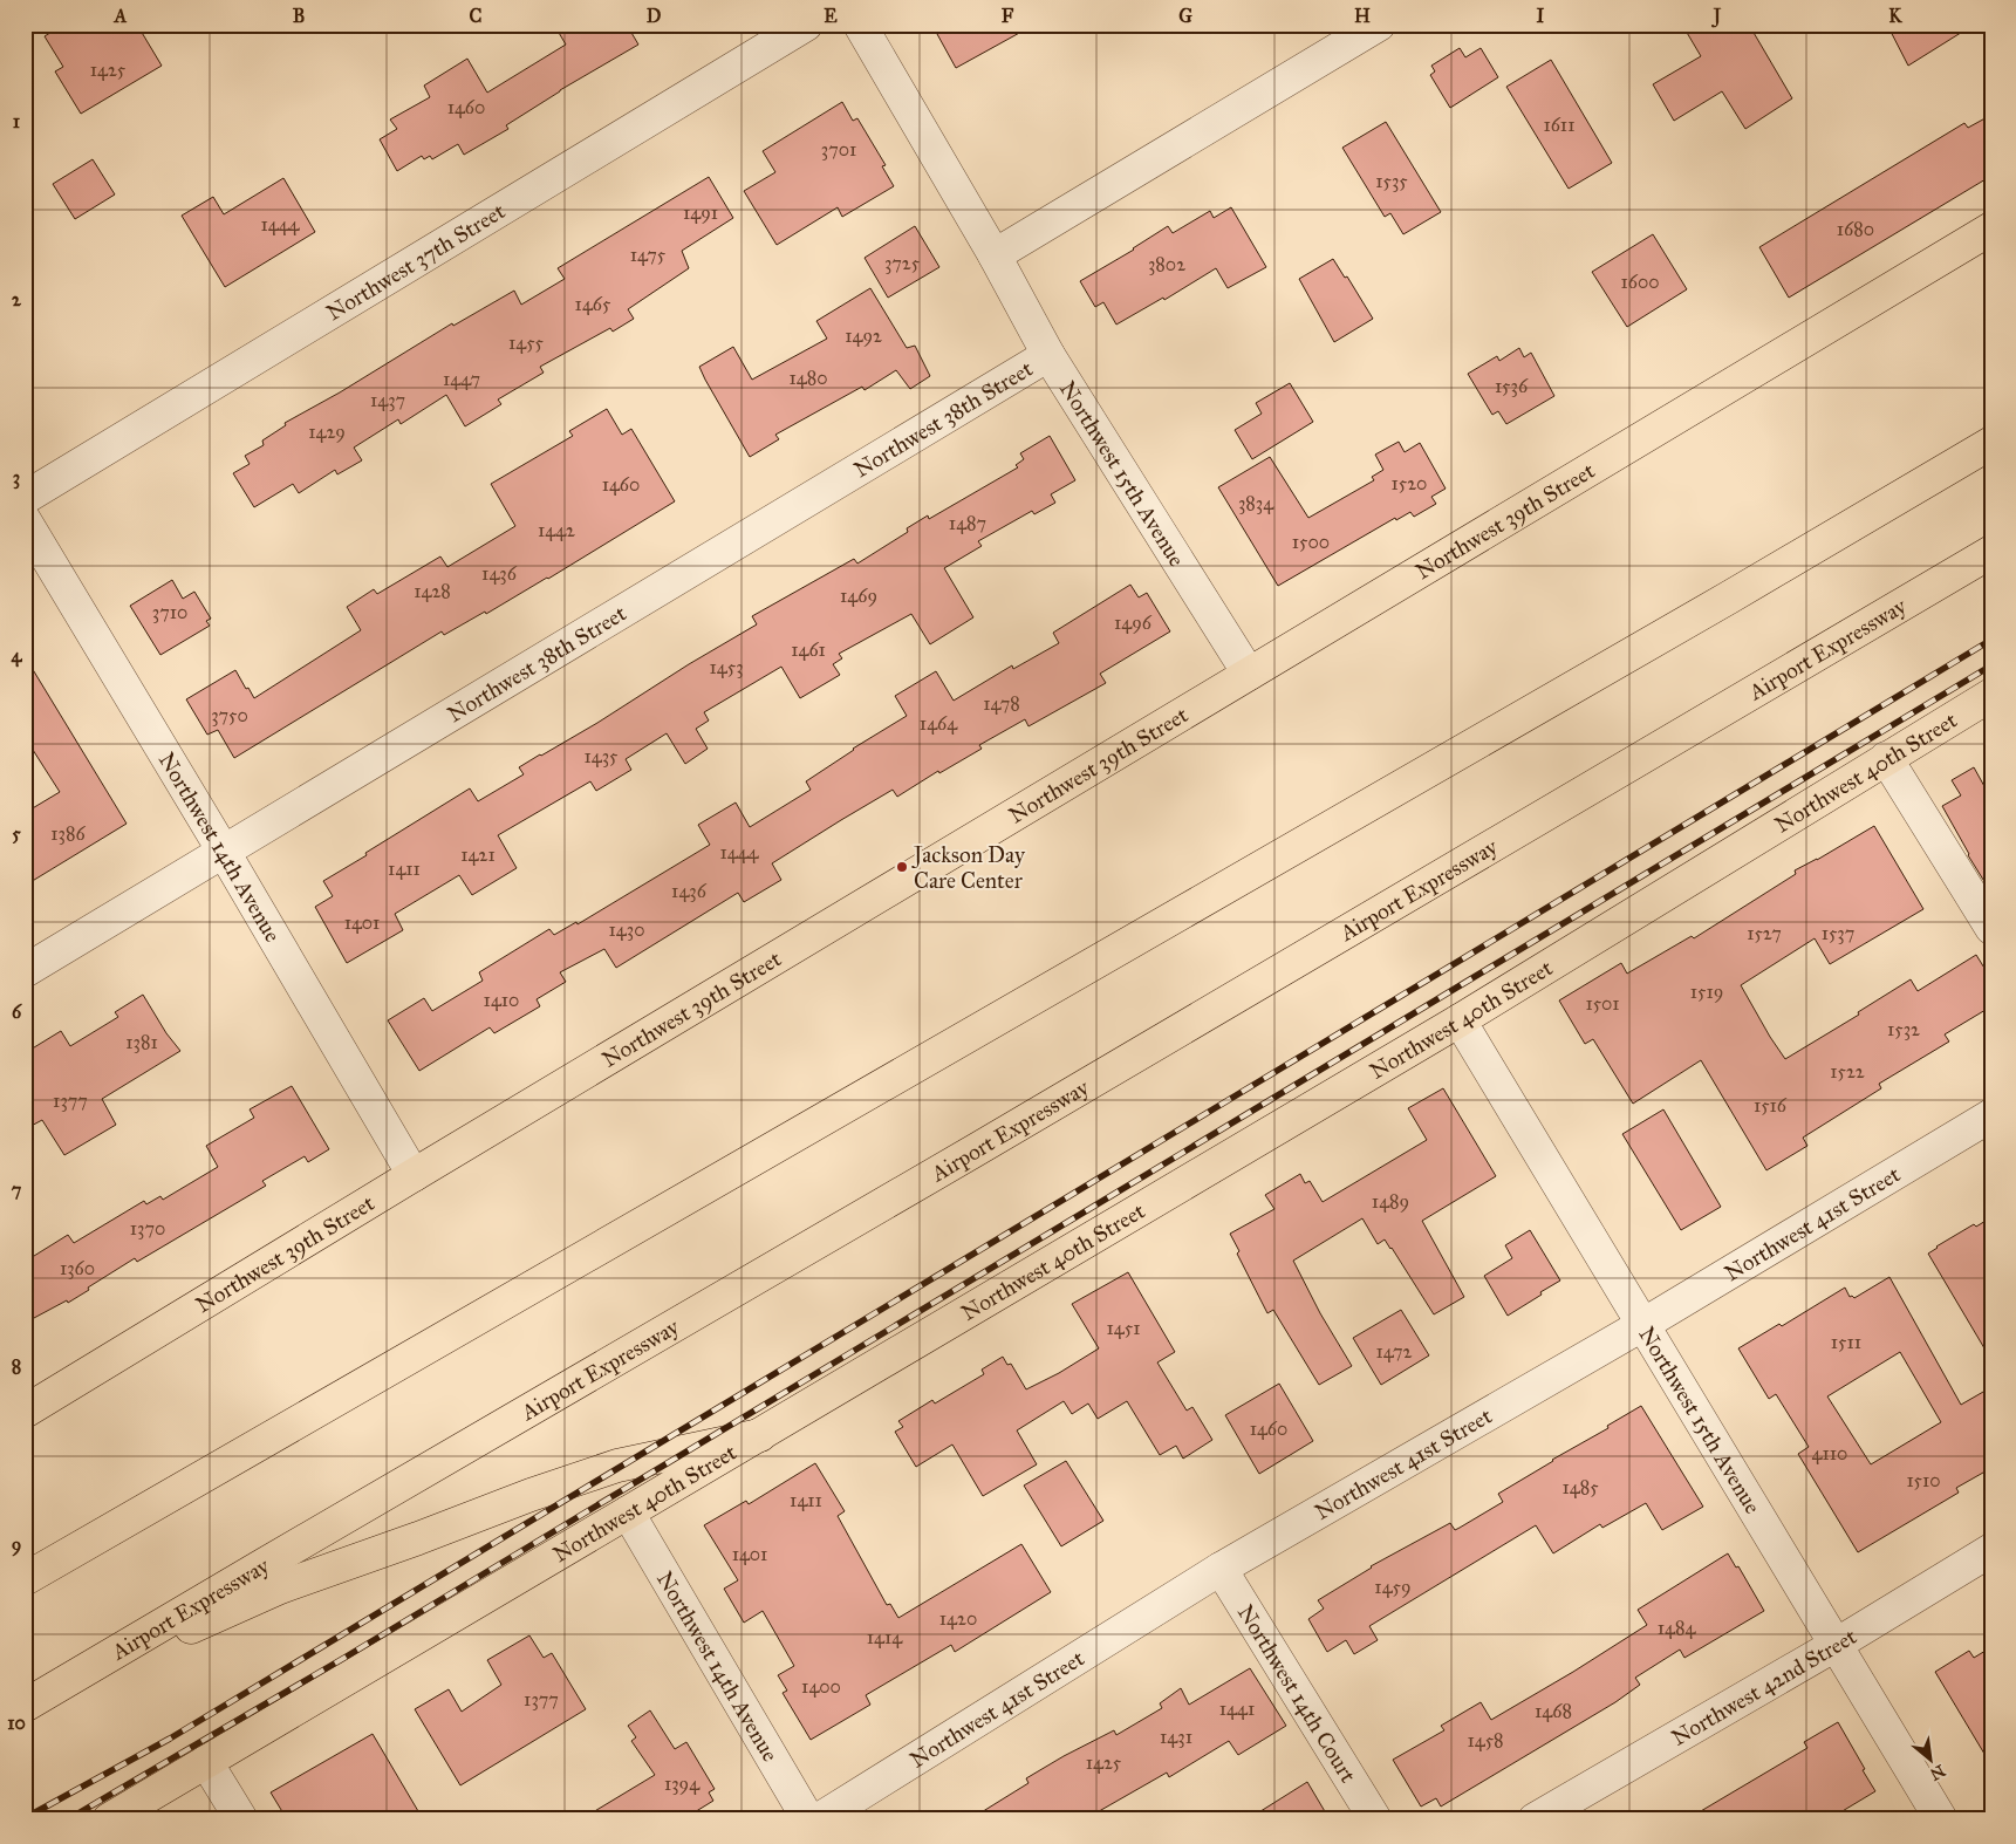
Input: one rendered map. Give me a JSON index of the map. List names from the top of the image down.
{
  "streets": {
    "main road": ["Northwest 39th Street", "Airport Expressway", "Northwest 40th Street"],
    "street": [
      "Northwest 37th Street",
      "Northwest 38th Street",
      "Northwest 15th Avenue",
      "Northwest 14th Avenue",
      "Northwest 41st Street",
      "Northwest 42nd Street",
      "Northwest 14th Court"
    ]
  },
  "crossings": [
    ["Northwest 38th Street", "Northwest 15th Avenue"],
    ["Northwest 38th Street", "Northwest 14th Avenue"],
    ["Northwest 15th Avenue", "Northwest 39th Street"],
    ["Northwest 15th Avenue", "Northwest 40th Street"],
    ["Northwest 15th Avenue", "Northwest 41st Street"],
    ["Northwest 15th Avenue", "Northwest 42nd Street"],
    ["Northwest 39th Street", "Northwest 14th Avenue"],
    ["Northwest 40th Street", "Northwest 14th Avenue"],
    ["Northwest 41st Street", "Northwest 14th Court"]
  ],
  "places": ["Jackson Day Care Center"],
  "house_numbers": [
    "1425",
    "1460",
    "1611",
    "3701",
    "1535",
    "1491",
    "1444",
    "1680",
    "1475",
    "3725",
    "3802",
    "1600",
    "1465",
    "1492",
    "1455",
    "1480",
    "1447",
    "1536",
    "1437",
    "1429",
    "1520",
    "1460",
    "3834",
    "1487",
    "1442",
    "1500",
    "1436",
    "1428",
    "1469",
    "3710",
    "1496",
    "1461",
    "1453",
    "1478",
    "3750",
    "1464",
    "1435",
    "1386",
    "1444",
    "1421",
    "1411",
    "1436",
    "1401",
    "1430",
    "1527",
    "1537",
    "1519",
    "1410",
    "1501",
    "1532",
    "1381",
    "1522",
    "1377",
    "1516",
    "1489",
    "1370",
    "1360",
    "1451",
    "1511",
    "1472",
    "1460",
    "4110",
    "1510",
    "1485",
    "1411",
    "1401",
    "1459",
    "1420",
    "1484",
    "1414",
    "1400",
    "1377",
    "1441",
    "1468",
    "1431",
    "1458",
    "1425",
    "1394"
  ],
  "north": "bottom right",
  "grid": {
    "columns": [
      "A",
      "B",
      "C",
      "D",
      "E",
      "F",
      "G",
      "H",
      "I",
      "J",
      "K"
    ],
    "rows": [
      "1",
      "2",
      "3",
      "4",
      "5",
      "6",
      "7",
      "8",
      "9",
      "10"
    ]
  }
}
